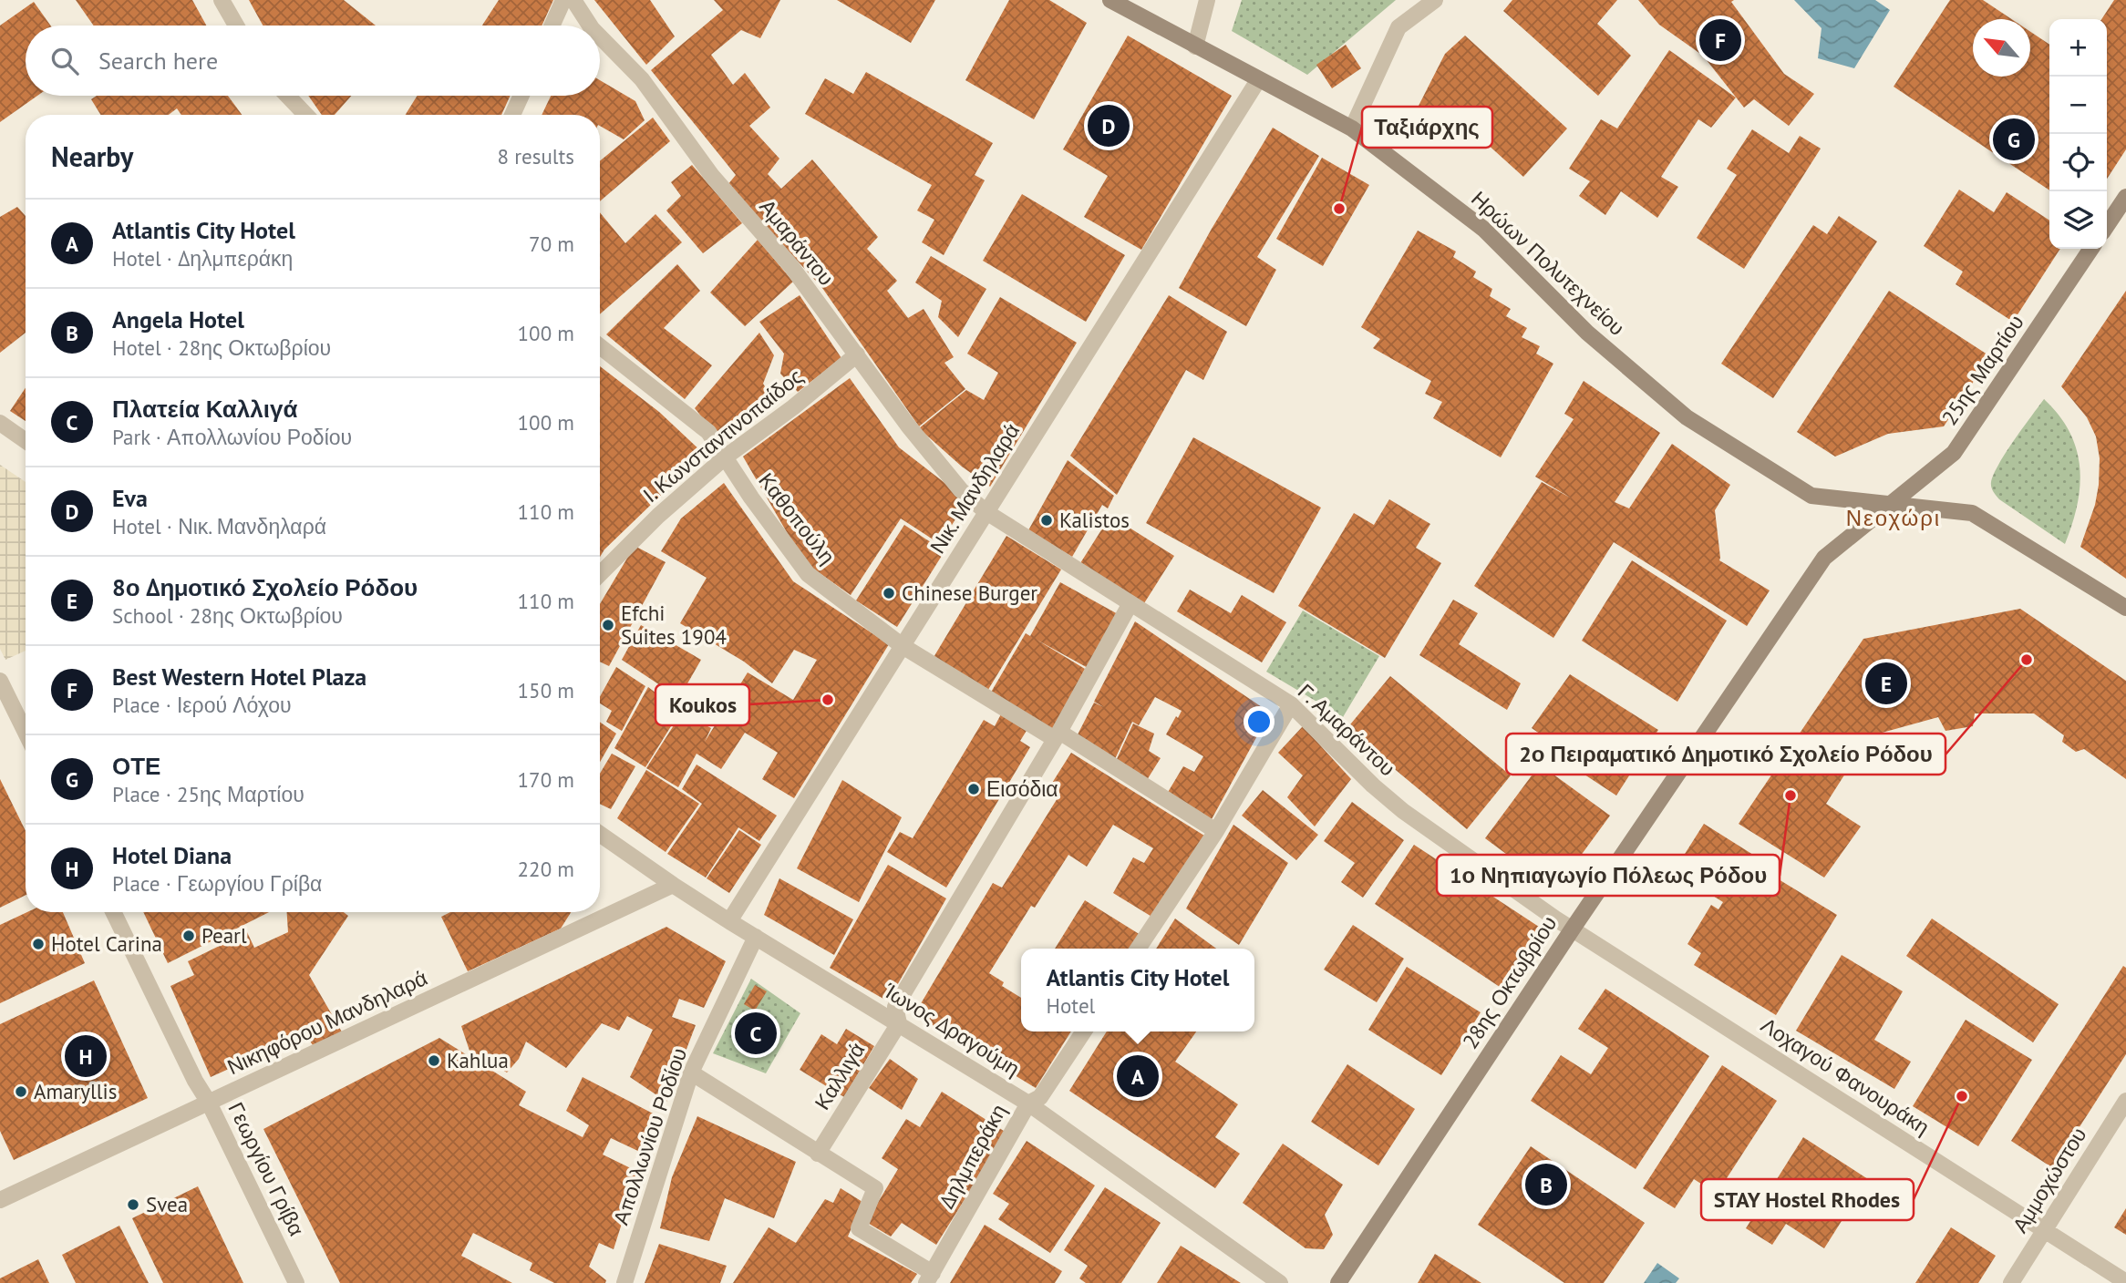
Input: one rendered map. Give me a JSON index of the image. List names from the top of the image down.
{
  "streets": {
    "street": [
      "Αμαράντου",
      "Ηρώων Πολυτεχνείου",
      "25ης Μαρτίου",
      "Ι. Κωνσταντινοπαίδος",
      "Νικ. Μανδηλαρά",
      "Καθοπούλη",
      "Γ. Αμαράντου",
      "28ης Οκτωβρίου",
      "Νικηφόρου Μανδηλαρά",
      "Ίωνος Δραγούμη",
      "Καλλιγά",
      "Λοχαγού Φανουράκη",
      "Απολλωνίου Ροδίου",
      "Δηλμπεράκη",
      "Γεωργίου Γρίβα",
      "Αμμοχώστου"
    ]
  },
  "crossings": [
    ["Αμαράντου", "Ι. Κωνσταντινοπαίδος"],
    ["Αμαράντου", "Νικ. Μανδηλαρά"],
    ["Αμαράντου", "Γ. Αμαράντου"],
    ["Ηρώων Πολυτεχνείου", "25ης Μαρτίου"],
    ["Ηρώων Πολυτεχνείου", "Νικ. Μανδηλαρά"],
    ["Ηρώων Πολυτεχνείου", "28ης Οκτωβρίου"],
    ["25ης Μαρτίου", "28ης Οκτωβρίου"],
    ["Ι. Κωνσταντινοπαίδος", "Καθοπούλη"],
    ["Νικ. Μανδηλαρά", "Καθοπούλη"],
    ["Νικ. Μανδηλαρά", "Γ. Αμαράντου"],
    ["Νικ. Μανδηλαρά", "Ίωνος Δραγούμη"],
    ["Γ. Αμαράντου", "28ης Οκτωβρίου"],
    ["Γ. Αμαράντου", "Λοχαγού Φανουράκη"],
    ["28ης Οκτωβρίου", "Λοχαγού Φανουράκη"],
    ["Νικηφόρου Μανδηλαρά", "Ίωνος Δραγούμη"],
    ["Νικηφόρου Μανδηλαρά", "Γεωργίου Γρίβα"],
    ["Ίωνος Δραγούμη", "Καλλιγά"],
    ["Ίωνος Δραγούμη", "Απολλωνίου Ροδίου"],
    ["Ίωνος Δραγούμη", "Δηλμπεράκη"],
    ["Λοχαγού Φανουράκη", "Αμμοχώστου"]
  ],
  "districts": ["Νεοχώρι"],
  "places": [
    "Ταξιάρχης",
    "Kalistos",
    "Chinese Burger",
    "Efchi Suites 1904",
    "2ο Πειραματικό Δημοτικό Σχολείο Ρόδου",
    "Koukos",
    "Εισόδια",
    "1ο Νηπιαγωγίο Πόλεως Ρόδου",
    "Pearl",
    "Hotel Carina",
    "Kahlua",
    "Amaryllis",
    "STAY Hostel Rhodes",
    "Svea"
  ],
  "north": "top left",
  "page": {
    "pins": [
      "F",
      "D",
      "G",
      "E",
      "C",
      "H",
      "A",
      "B"
    ],
    "map_buttons": ["+", "−"],
    "search": "Search here",
    "heading": ["Nearby", "8 results"],
    "list": [
      {
        "mark": "A",
        "name": "Atlantis City Hotel",
        "note": "Hotel · Δηλμπεράκη",
        "value": "70 m"
      },
      {
        "mark": "B",
        "name": "Angela Hotel",
        "note": "Hotel · 28ης Οκτωβρίου",
        "value": "100 m"
      },
      {
        "mark": "C",
        "name": "Πλατεία Καλλιγά",
        "note": "Park · Απολλωνίου Ροδίου",
        "value": "100 m"
      },
      {
        "mark": "D",
        "name": "Eva",
        "note": "Hotel · Νικ. Μανδηλαρά",
        "value": "110 m"
      },
      {
        "mark": "E",
        "name": "8ο Δημοτικό Σχολείο Ρόδου",
        "note": "School · 28ης Οκτωβρίου",
        "value": "110 m"
      },
      {
        "mark": "F",
        "name": "Best Western Hotel Plaza",
        "note": "Place · Ιερού Λόχου",
        "value": "150 m"
      },
      {
        "mark": "G",
        "name": "ΟΤΕ",
        "note": "Place · 25ης Μαρτίου",
        "value": "170 m"
      },
      {
        "mark": "H",
        "name": "Hotel Diana",
        "note": "Place · Γεωργίου Γρίβα",
        "value": "220 m"
      }
    ],
    "popup": ["Atlantis City Hotel", "Hotel"]
  }
}
